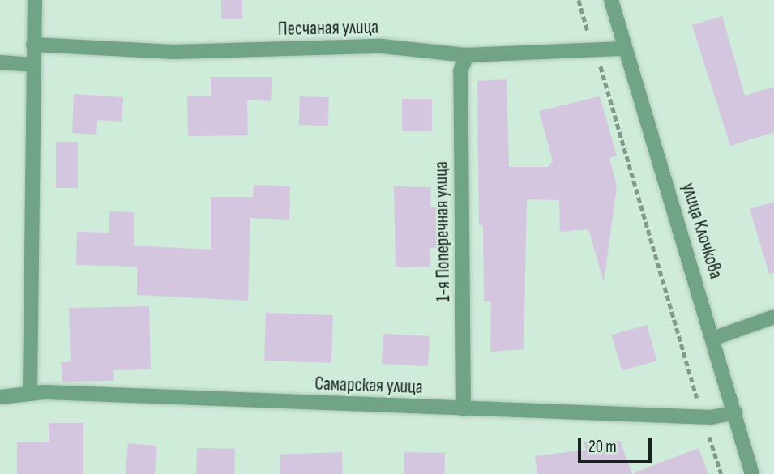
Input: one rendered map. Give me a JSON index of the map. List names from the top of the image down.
{
  "streets": {
    "street": [
      "Песчаная улица",
      "улица Клочкова",
      "1-я Поперечная улица",
      "Самарская улица"
    ]
  },
  "crossings": [
    ["Песчаная улица", "улица Клочкова"],
    ["Песчаная улица", "1-я Поперечная улица"],
    ["улица Клочкова", "Самарская улица"],
    ["1-я Поперечная улица", "Самарская улица"]
  ],
  "scale_bar": "20 m"
}
